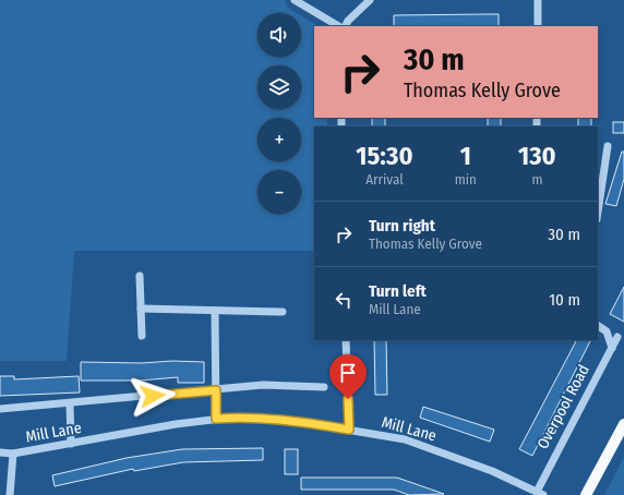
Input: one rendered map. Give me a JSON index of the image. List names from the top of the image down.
{
  "streets": {
    "street": ["Overpool Road", "Mill Lane"]
  },
  "crossings": [
    ["Overpool Road", "Mill Lane"]
  ],
  "page": {
    "map_buttons": ["+", "−"],
    "turn": ["30 m", "Thomas Kelly Grove"],
    "eta": [
      "15:30",
      "Arrival",
      "1",
      "min",
      "130",
      "m"
    ],
    "list": [
      {
        "name": "Turn right",
        "note": "Thomas Kelly Grove",
        "value": "30 m"
      },
      {
        "name": "Turn left",
        "note": "Mill Lane",
        "value": "10 m"
      }
    ]
  }
}
